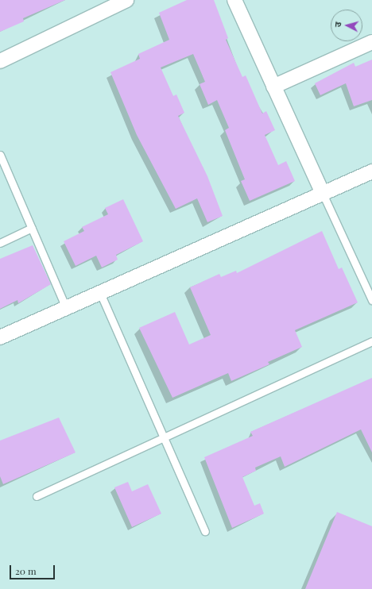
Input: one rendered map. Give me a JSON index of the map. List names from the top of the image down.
{
  "scale_bar": "20 m",
  "north": "left"
}
